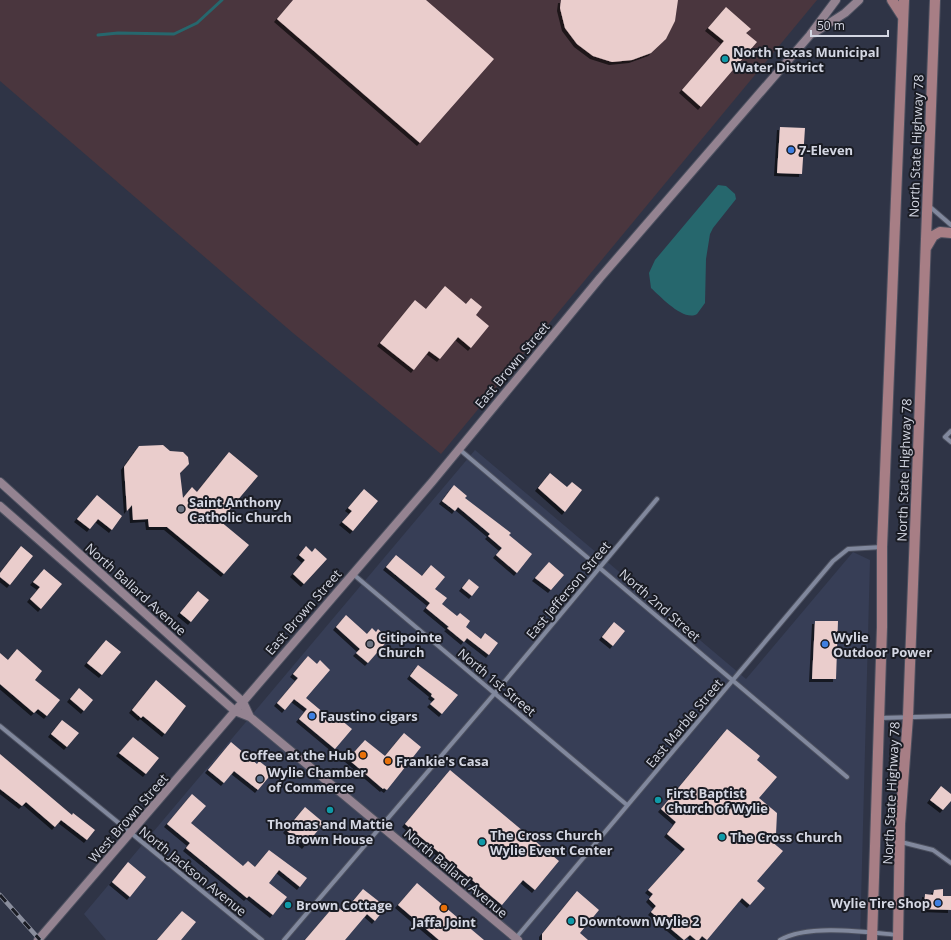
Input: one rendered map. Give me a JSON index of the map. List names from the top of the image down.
{
  "streets": {
    "main road": [
      "North State Highway 78",
      "East Brown Street",
      "North Ballard Avenue",
      "West Brown Street"
    ],
    "street": [
      "East Jefferson Street",
      "North 2nd Street",
      "North 1st Street",
      "East Marble Street",
      "North Jackson Avenue"
    ]
  },
  "crossings": [
    ["North State Highway 78", "East Marble Street"],
    ["East Brown Street", "North Ballard Avenue"],
    ["East Brown Street", "North 2nd Street"],
    ["East Brown Street", "North 1st Street"],
    ["East Brown Street", "West Brown Street"],
    ["North Ballard Avenue", "East Jefferson Street"],
    ["North Ballard Avenue", "East Marble Street"],
    ["North Ballard Avenue", "West Brown Street"],
    ["East Jefferson Street", "North 2nd Street"],
    ["East Jefferson Street", "North 1st Street"],
    ["North 2nd Street", "East Marble Street"],
    ["North 1st Street", "East Marble Street"],
    ["West Brown Street", "North Jackson Avenue"]
  ],
  "places": [
    "North Texas Municipal Water District",
    "7-Eleven",
    "Saint Anthony Catholic Church",
    "Citipointe Church",
    "Wylie Outdoor Power",
    "Faustino cigars",
    "Coffee at the Hub",
    "Frankie's Casa",
    "Wylie Chamber of Commerce",
    "First Baptist Church of Wylie",
    "Thomas and Mattie Brown House",
    "The Cross Church",
    "The Cross Church Wylie Event Center",
    "Wylie Tire Shop",
    "Brown Cottage",
    "Jaffa Joint",
    "Downtown Wylie 2"
  ],
  "scale_bar": "50 m"
}
